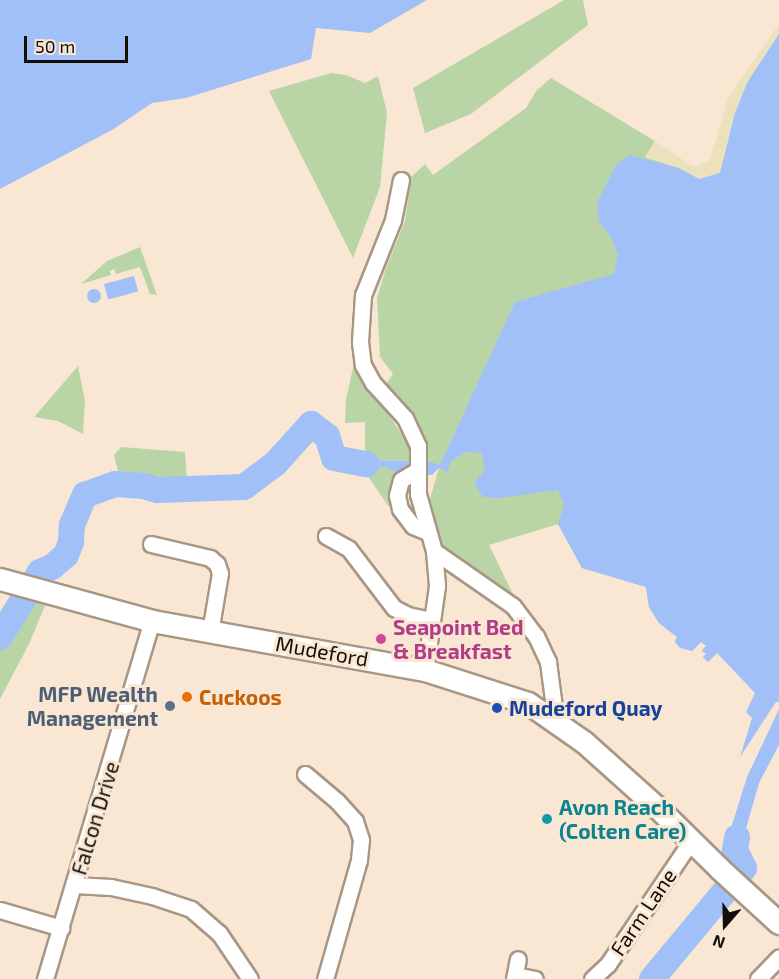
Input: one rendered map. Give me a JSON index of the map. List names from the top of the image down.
{
  "streets": {
    "street": ["Mudeford", "Falcon Drive", "Farm Lane"]
  },
  "crossings": [
    ["Mudeford", "Falcon Drive"],
    ["Mudeford", "Farm Lane"]
  ],
  "places": [
    "Seapoint Bed & Breakfast",
    "Cuckoos",
    "MFP Wealth Management",
    "Mudeford Quay",
    "Avon Reach (Colten Care)"
  ],
  "scale_bar": "50 m",
  "north": "bottom"
}
